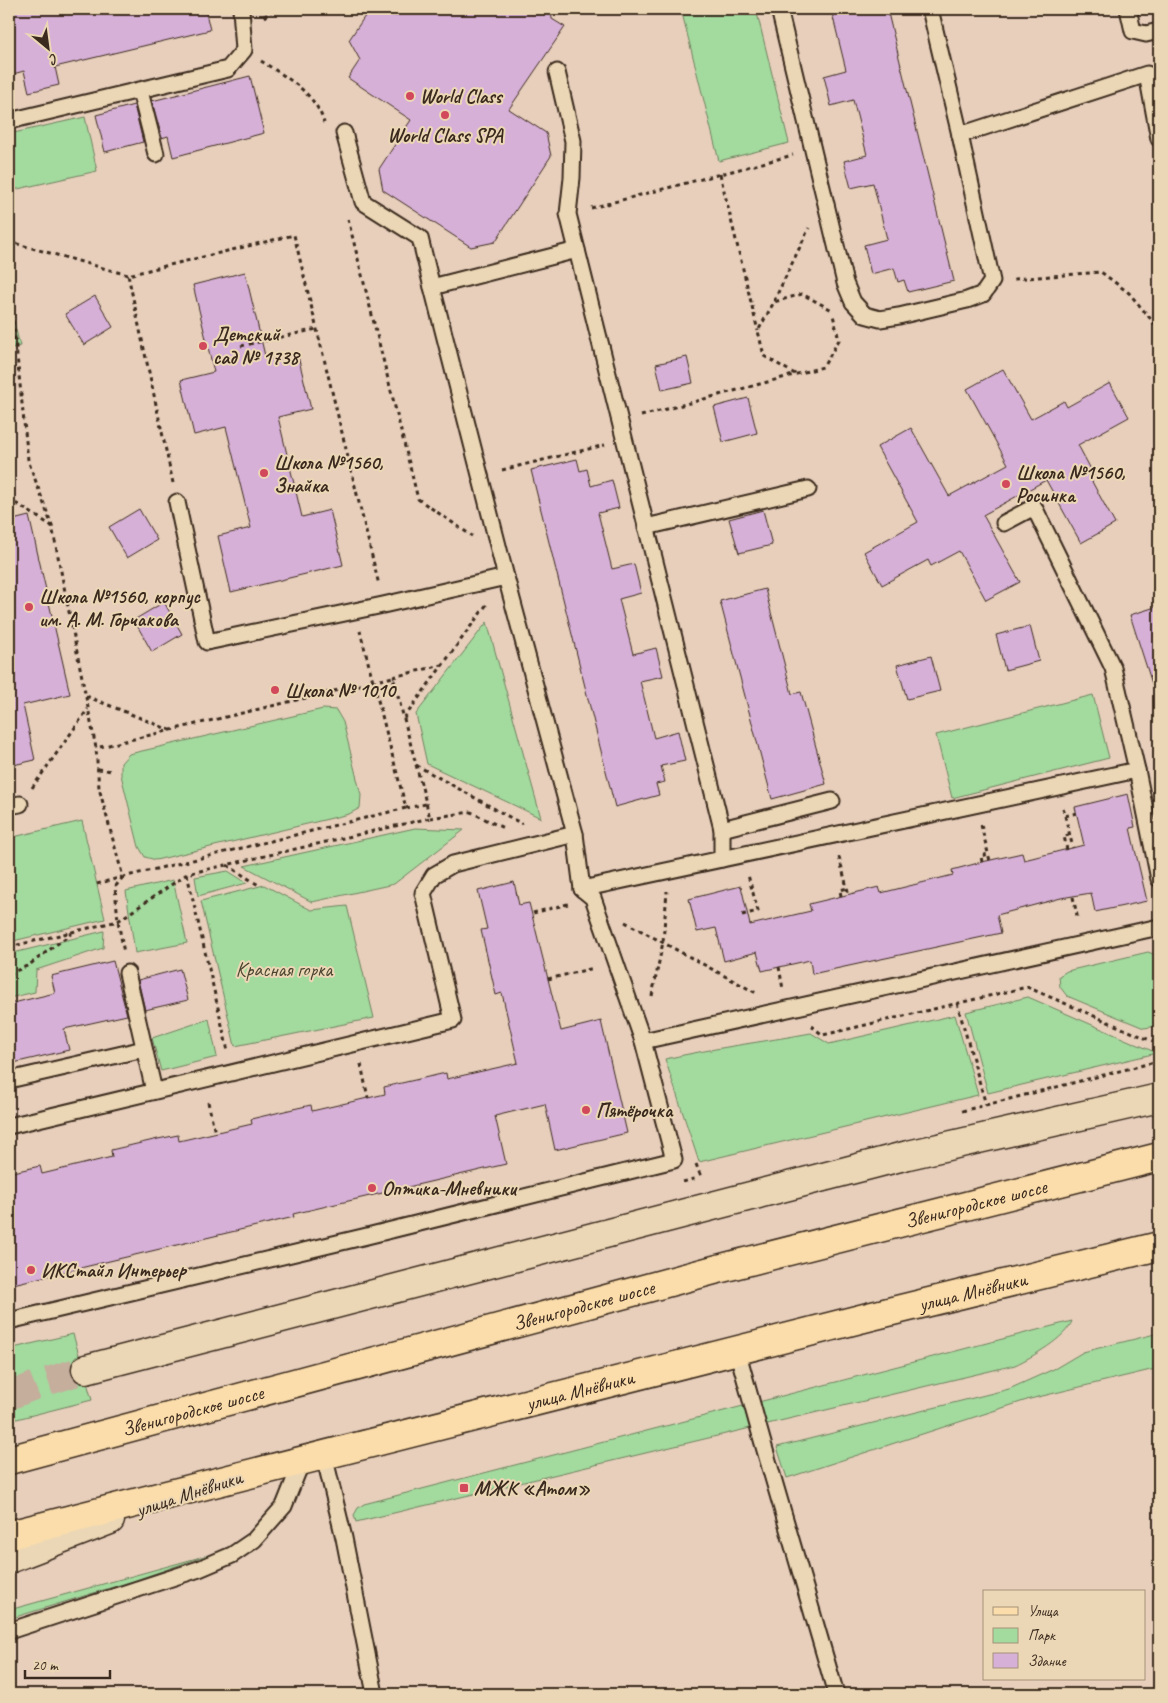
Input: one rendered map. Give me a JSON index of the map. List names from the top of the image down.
{
  "streets": {
    "main road": ["Звенигородское шоссе", "улица Мнёвники"]
  },
  "parks": ["Красная горка"],
  "places": {
    "other": [
      "World Class",
      "World Class SPA",
      "Детский сад № 1738",
      "Школа №1560, Знайка",
      "Школа №1560, Росинка",
      "Школа №1560, корпус им. А. М. Горчакова",
      "Школа № 1010",
      "Пятёрочка",
      "Оптика-Мневники",
      "ИКСтайл Интерьер"
    ],
    "transit": ["МЖК «Атом»"]
  },
  "legend": ["Улица", "Парк", "Здание"],
  "scale_bar": "20 m",
  "north": "bottom right"
}
